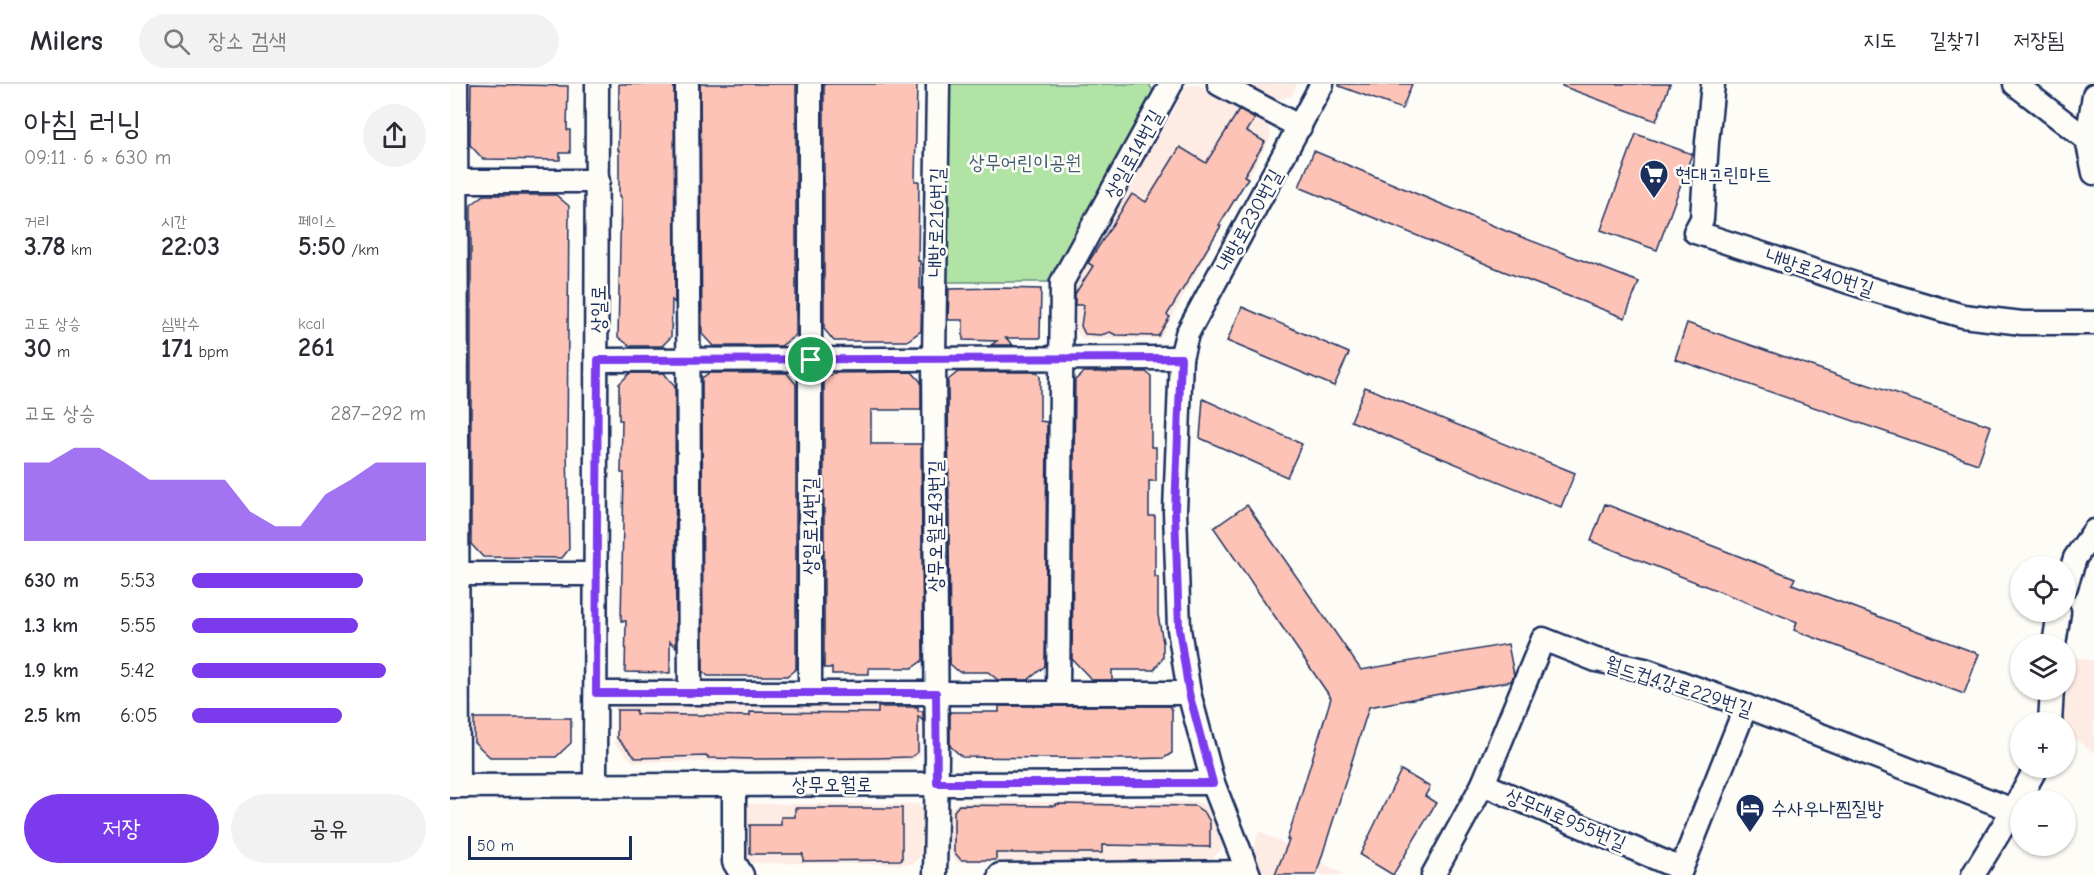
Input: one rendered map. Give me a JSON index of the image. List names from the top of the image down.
{
  "streets": {
    "street": [
      "상일로14번길",
      "내방로230번길",
      "내방로216번길",
      "내방로240번길",
      "상일로",
      "상무오월로43번길",
      "월드컵4강로229번길",
      "상무오월로",
      "상무대로955번길"
    ]
  },
  "crossings": [
    ["내방로230번길", "상무오월로"],
    ["내방로216번길", "상무오월로43번길"],
    ["상일로", "상무오월로"],
    ["상무오월로43번길", "상무오월로"],
    ["월드컵4강로229번길", "상무대로955번길"]
  ],
  "parks": ["상무어린이공원"],
  "places": {
    "supermarket": ["현대그린마트"],
    "hotel": ["수사우나찜질방"]
  },
  "scale_bar": "50 m",
  "page": {
    "header": "Milers",
    "search": "장소 검색",
    "nav": ["지도", "길찾기", "저장됨"],
    "heading": ["아침 러닝", "09:11 · 6 × 630 m"],
    "stats": [
      ["거리", "3.78 km"],
      ["시간", "22:03"],
      ["페이스", "5:50 /km"],
      ["고도 상승", "30 m"],
      ["심박수", "171 bpm"],
      ["kcal", "261"]
    ],
    "chart": ["고도 상승", "287–292 m"],
    "map_buttons": ["+", "−"],
    "list": [
      {
        "name": "630 m",
        "note": "5:53"
      },
      {
        "name": "1.3 km",
        "note": "5:55"
      },
      {
        "name": "1.9 km",
        "note": "5:42"
      },
      {
        "name": "2.5 km",
        "note": "6:05"
      }
    ],
    "buttons": ["저장", "공유"],
    "scale": "50 m"
  }
}
